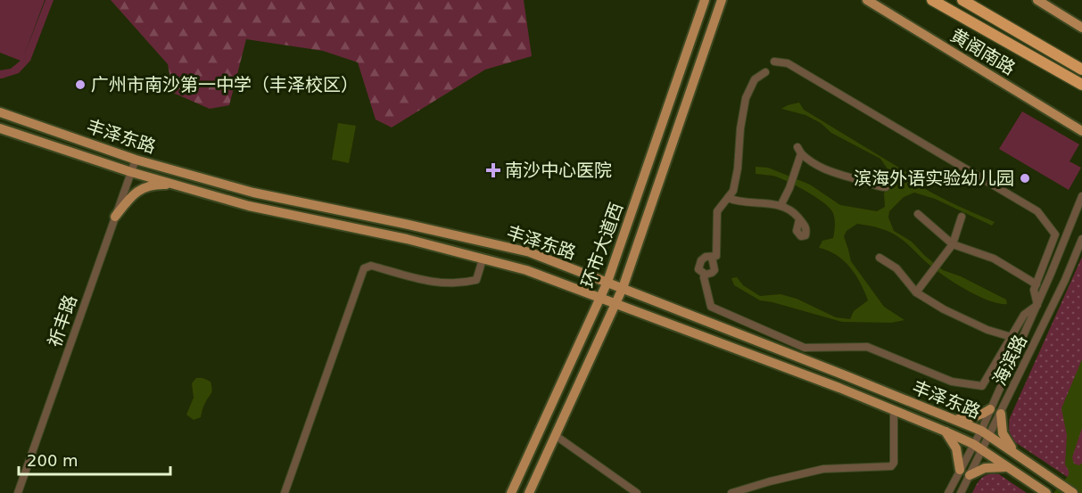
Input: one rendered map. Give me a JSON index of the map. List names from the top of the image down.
{
  "streets": {
    "main road": ["黄阁南路", "丰泽东路", "环市大道西"],
    "street": ["祈丰路", "海滨路"]
  },
  "crossings": [
    ["丰泽东路", "环市大道西"],
    ["丰泽东路", "祈丰路"],
    ["丰泽东路", "海滨路"]
  ],
  "places": {
    "other": ["广州市南沙第一中学（丰泽校区）", "滨海外语实验幼儿园"],
    "health": ["南沙中心医院"]
  },
  "scale_bar": "200 m"
}
